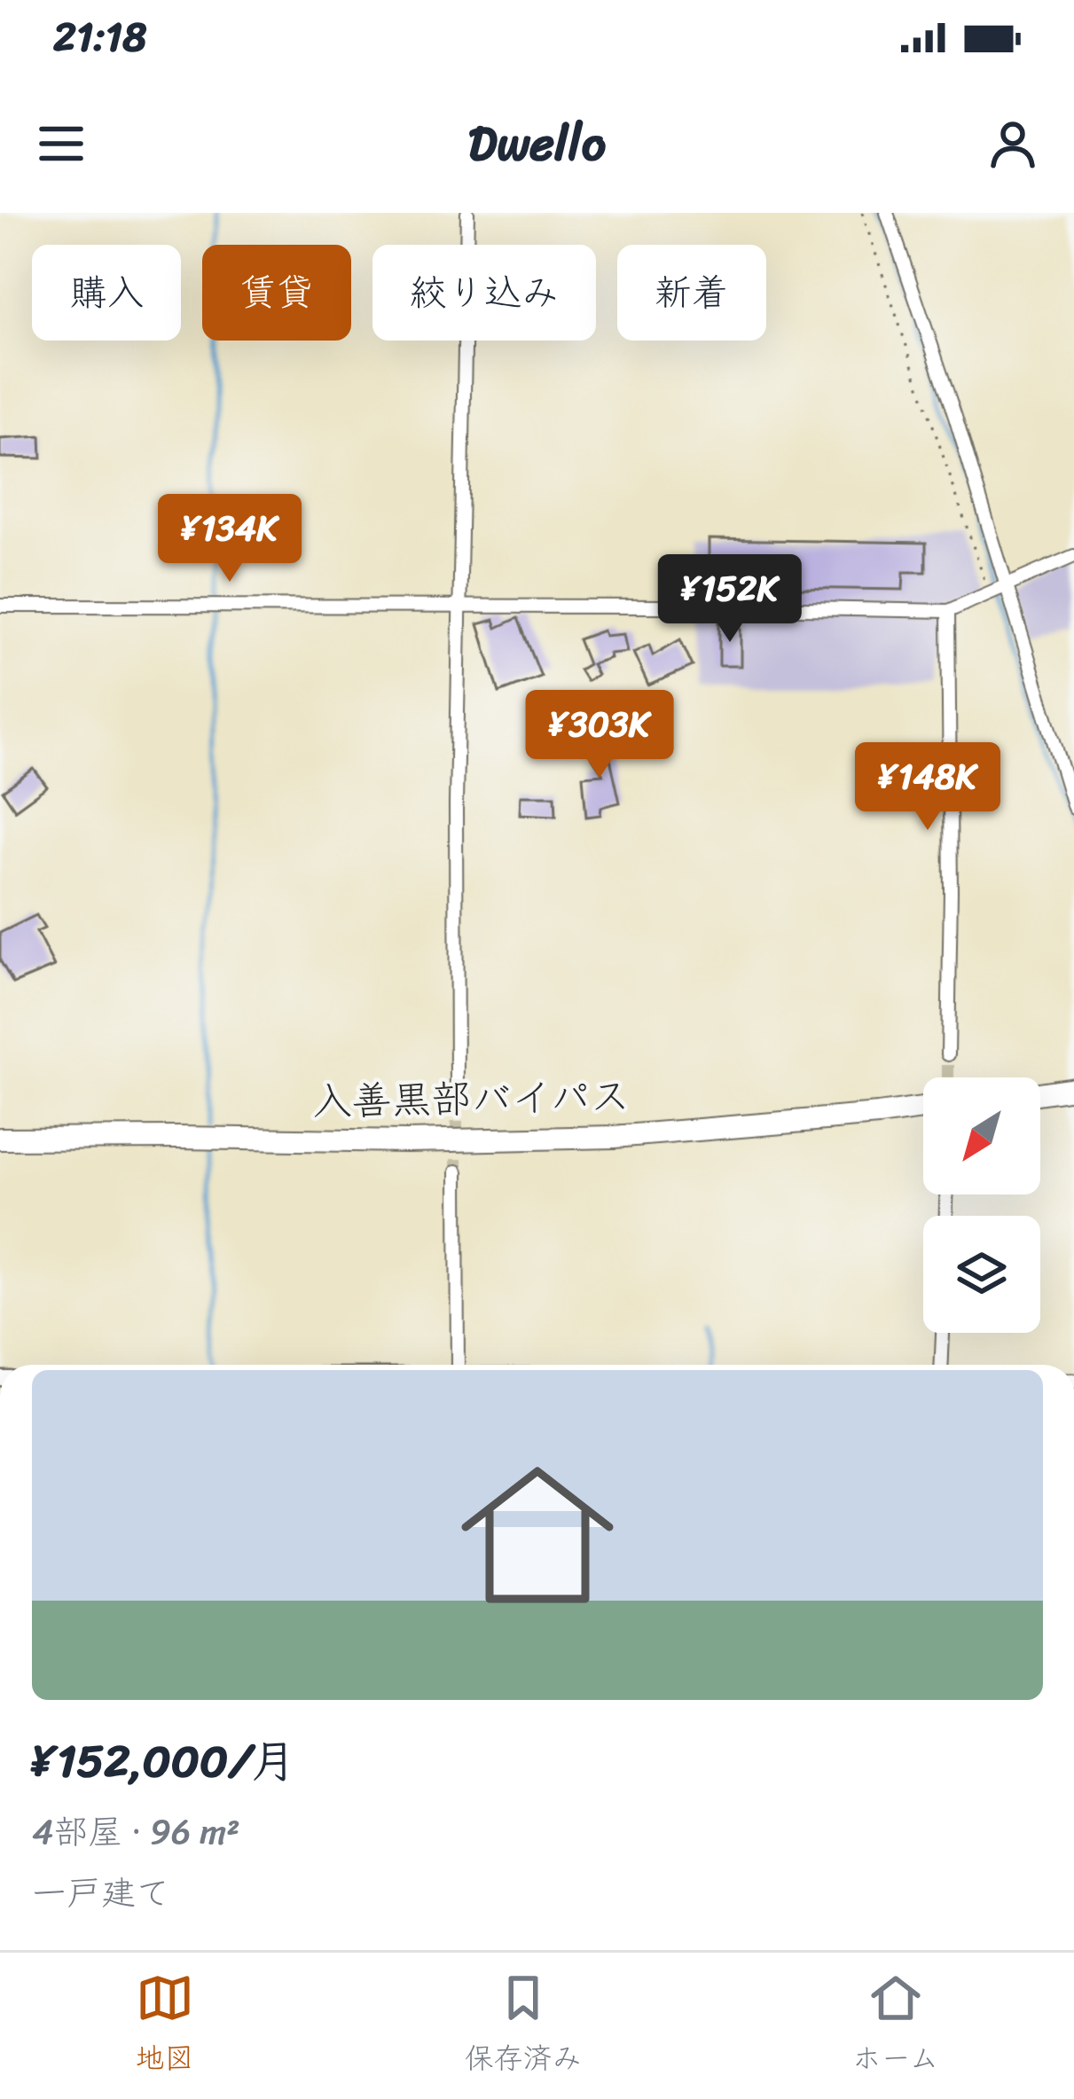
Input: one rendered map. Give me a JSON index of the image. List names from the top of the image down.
{
  "streets": {
    "highway": ["入善黒部バイパス"]
  },
  "north": "bottom left",
  "page": {
    "status": "21:18",
    "header": "Dwello",
    "chip": [
      "購入",
      "賃貸",
      "絞り込み",
      "新着"
    ],
    "price": [
      "¥134K",
      "¥152K",
      "¥303K",
      "¥148K"
    ],
    "list": [
      {
        "name": "¥152,000/月",
        "note": "4部屋 · 96 m² · 一戸建て"
      }
    ],
    "tabs": ["地図", "保存済み", "ホーム"]
  }
}
